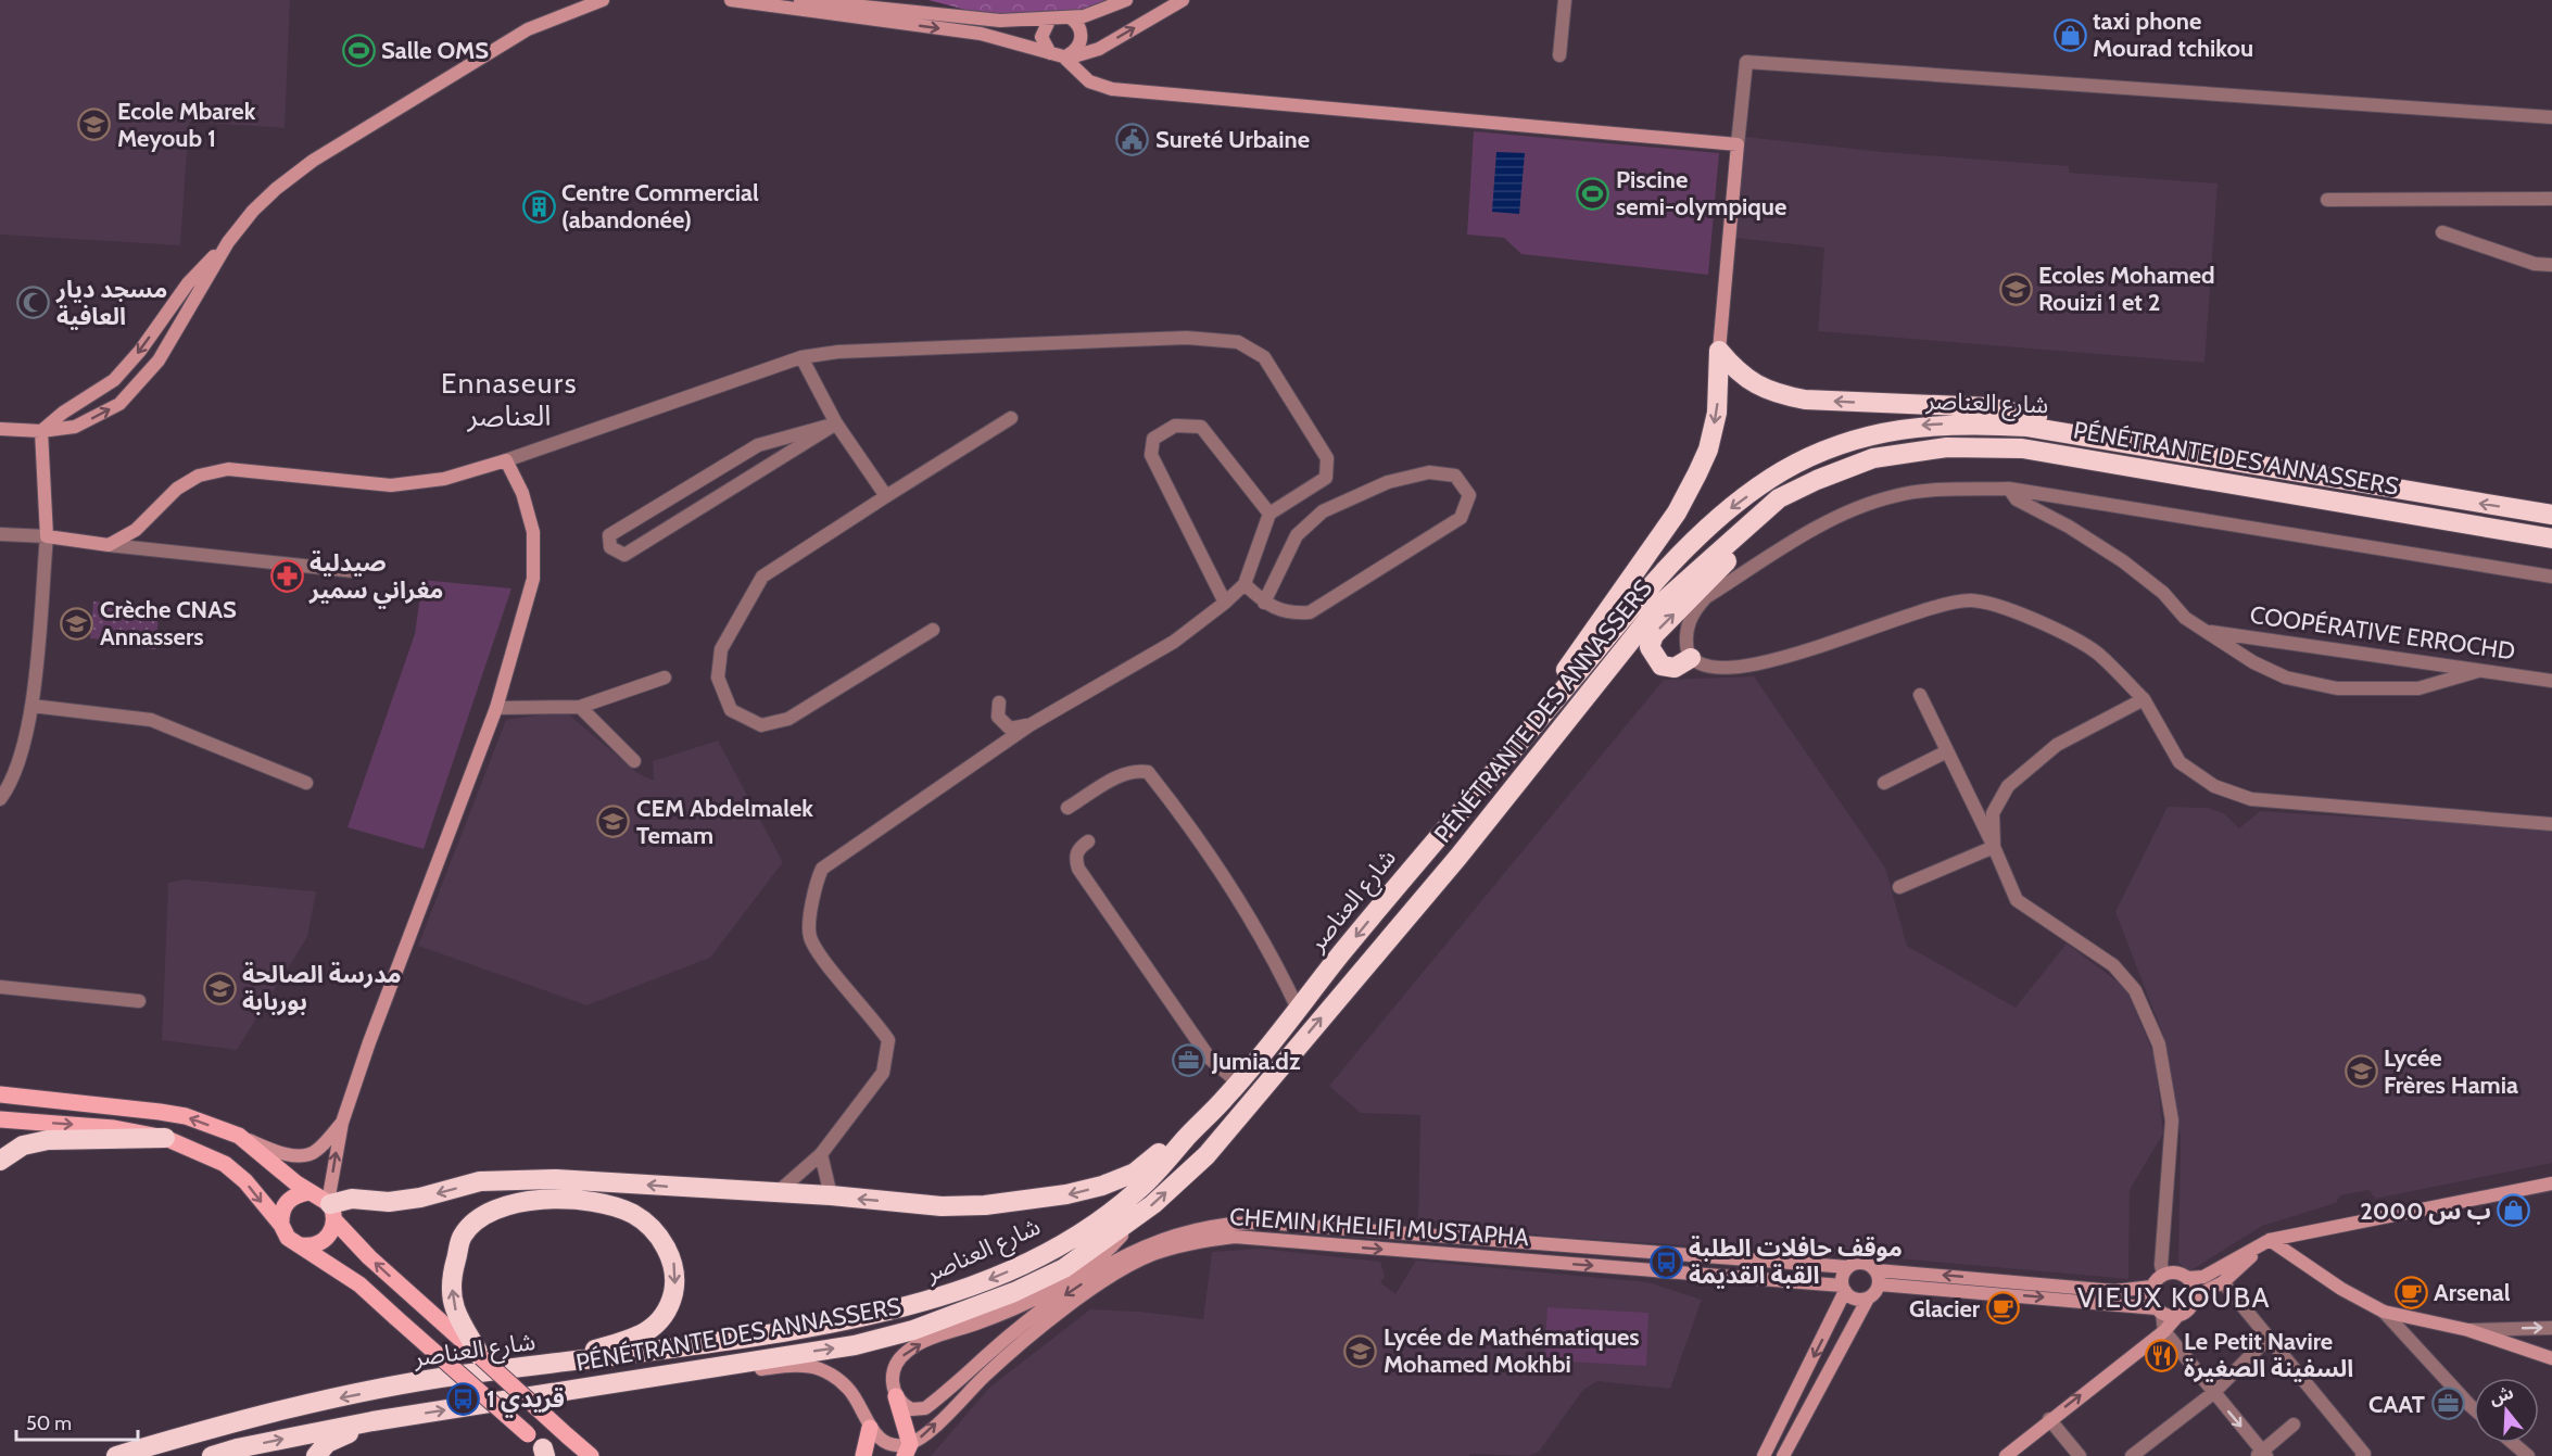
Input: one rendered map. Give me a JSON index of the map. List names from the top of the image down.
{
  "streets": {
    "highway": ["شارع العناصر", "PÉNÉTRANTE DES ANNASSERS"],
    "main road": ["CHEMIN KHELIFI MUSTAPHA"],
    "street": ["COOPÉRATIVE ERROCHD"]
  },
  "one_way": ["شارع العناصر", "PÉNÉTRANTE DES ANNASSERS"],
  "districts": ["Ennaseurs العناصر", "VIEUX KOUBA"],
  "places": {
    "shop": ["taxi phone Mourad tchikou", "ب س 2000"],
    "sports": ["Salle OMS", "Piscine semi-olympique"],
    "school or university": [
      "Ecole Mbarek Meyoub 1",
      "Ecoles Mohamed Rouizi 1 et 2",
      "Crèche CNAS Annassers",
      "CEM Abdelmalek Temam",
      "مدرسة الصالحة بوربابة",
      "Lycée Frères Hamia",
      "Lycée de Mathématiques Mohamed Mokhbi"
    ],
    "public building": ["Sureté Urbaine"],
    "building": ["Centre Commercial (abandonée)"],
    "mosque": ["مسجد ديار العافية"],
    "pharmacy": ["صيدلية مغراني سمير"],
    "office": ["Jumia.dz", "CAAT"],
    "bus stop": ["موقف حافلات الطلبة القبة القديمة", "قريدي 1"],
    "cafe": ["Arsenal", "Glacier"],
    "restaurant": ["Le Petit Navire السفينة الصغيرة"]
  },
  "scale_bar": "50 m",
  "north": "top"
}
